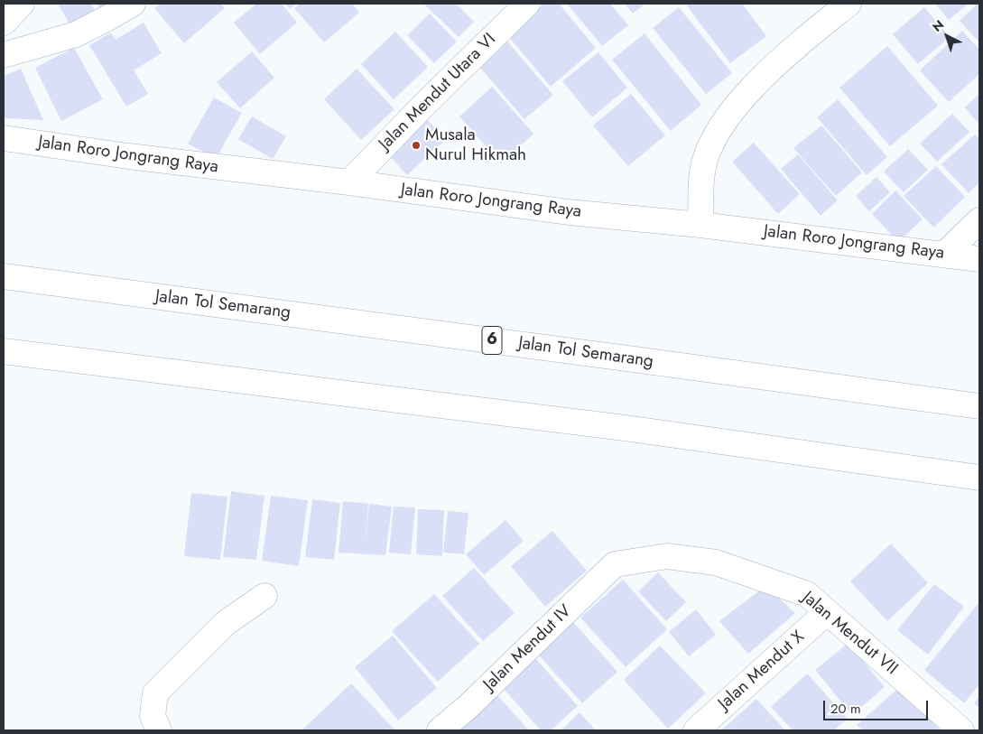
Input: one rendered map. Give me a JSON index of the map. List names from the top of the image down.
{
  "streets": {
    "main road": [
      "Jalan Mendut Utara VI",
      "Jalan Roro Jongrang Raya",
      "Jalan Tol Semarang",
      "6",
      "Jalan Mendut VII",
      "Jalan Mendut IV",
      "Jalan Mendut X"
    ]
  },
  "crossings": [
    ["Jalan Mendut Utara VI", "Jalan Roro Jongrang Raya"],
    ["Jalan Mendut VII", "Jalan Mendut IV"],
    ["Jalan Mendut VII", "Jalan Mendut X"]
  ],
  "places": ["Musala Nurul Hikmah"],
  "scale_bar": "20 m",
  "north": "top left"
}
